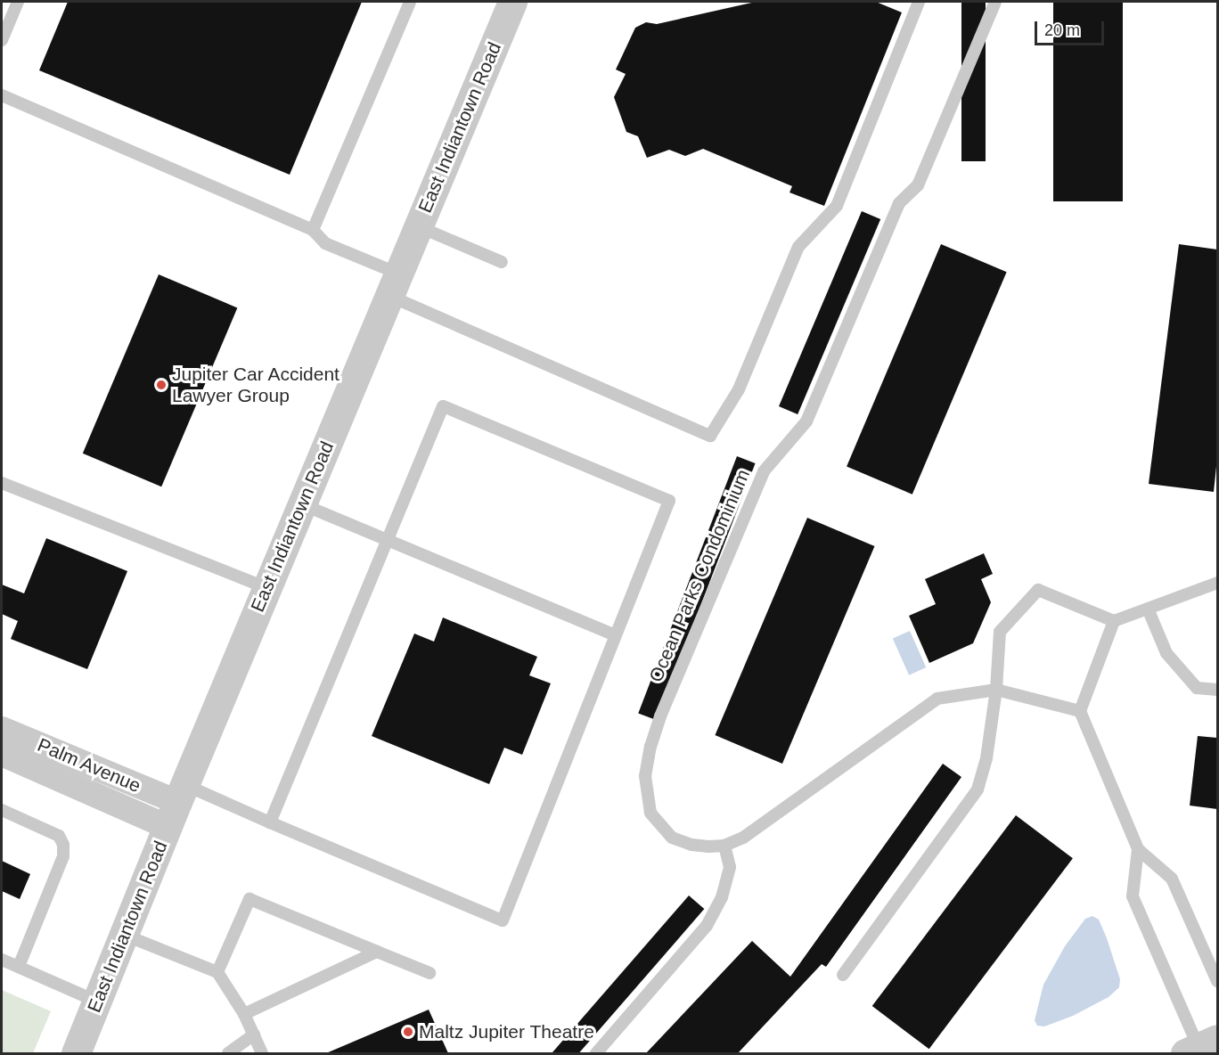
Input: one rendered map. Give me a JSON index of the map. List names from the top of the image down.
{
  "streets": {
    "street": ["East Indiantown Road", "Palm Avenue"],
    "lane": ["Ocean Parks Condominium"]
  },
  "crossings": [
    ["East Indiantown Road", "Palm Avenue"]
  ],
  "places": ["Jupiter Car Accident Lawyer Group", "Maltz Jupiter Theatre"],
  "scale_bar": "20 m"
}
